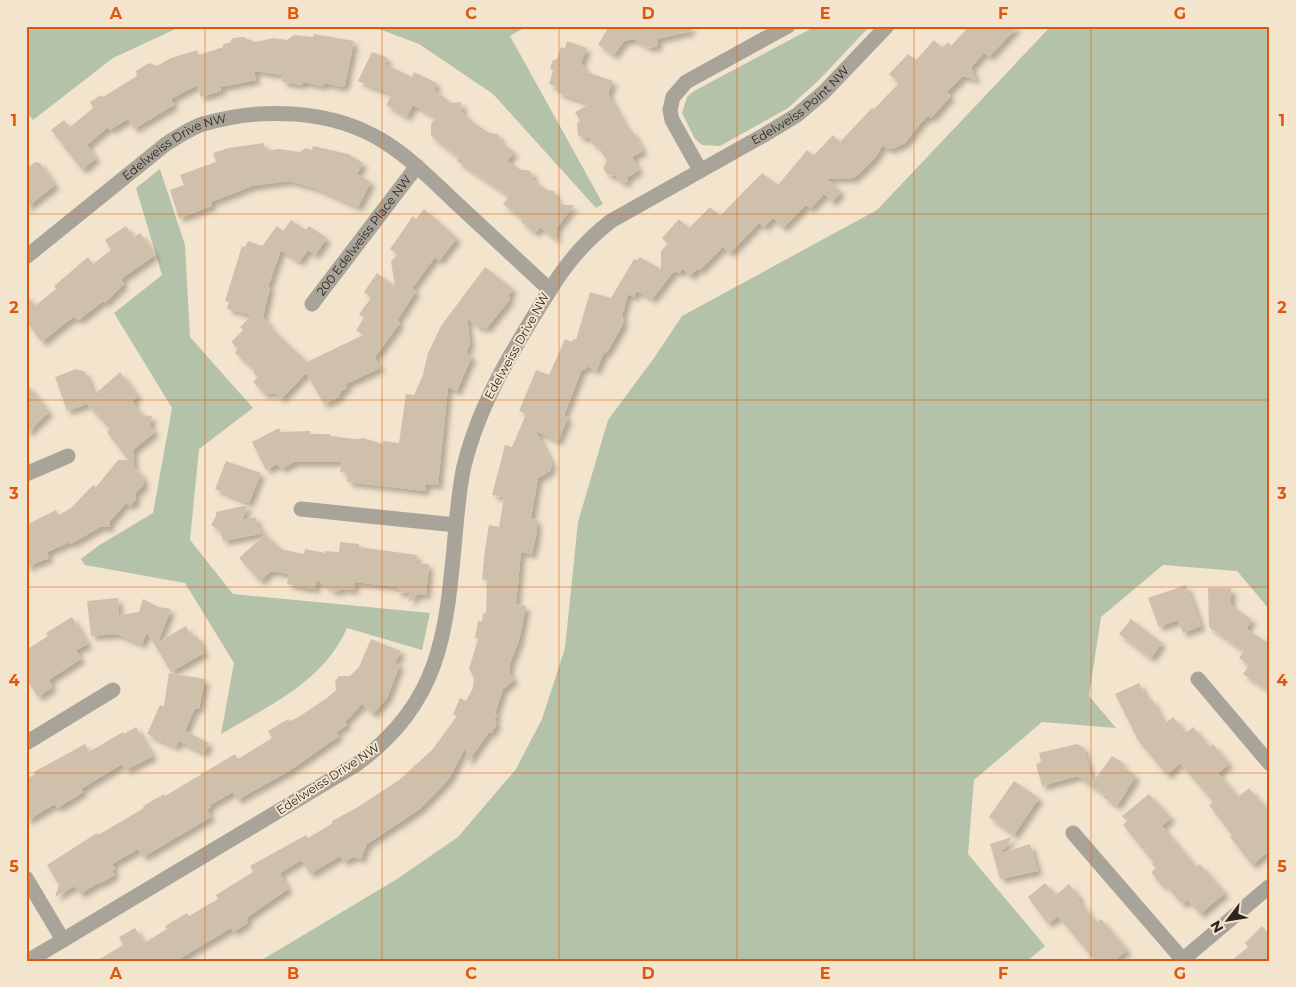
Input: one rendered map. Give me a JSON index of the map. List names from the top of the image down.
{
  "streets": {
    "street": ["Edelweiss Point NW", "Edelweiss Drive NW", "200 Edelweiss Place NW"]
  },
  "crossings": [
    ["Edelweiss Point NW", "Edelweiss Drive NW"],
    ["Edelweiss Drive NW", "200 Edelweiss Place NW"]
  ],
  "north": "bottom left",
  "grid": {
    "columns": [
      "A",
      "B",
      "C",
      "D",
      "E",
      "F",
      "G"
    ],
    "rows": [
      "1",
      "2",
      "3",
      "4",
      "5"
    ]
  }
}
